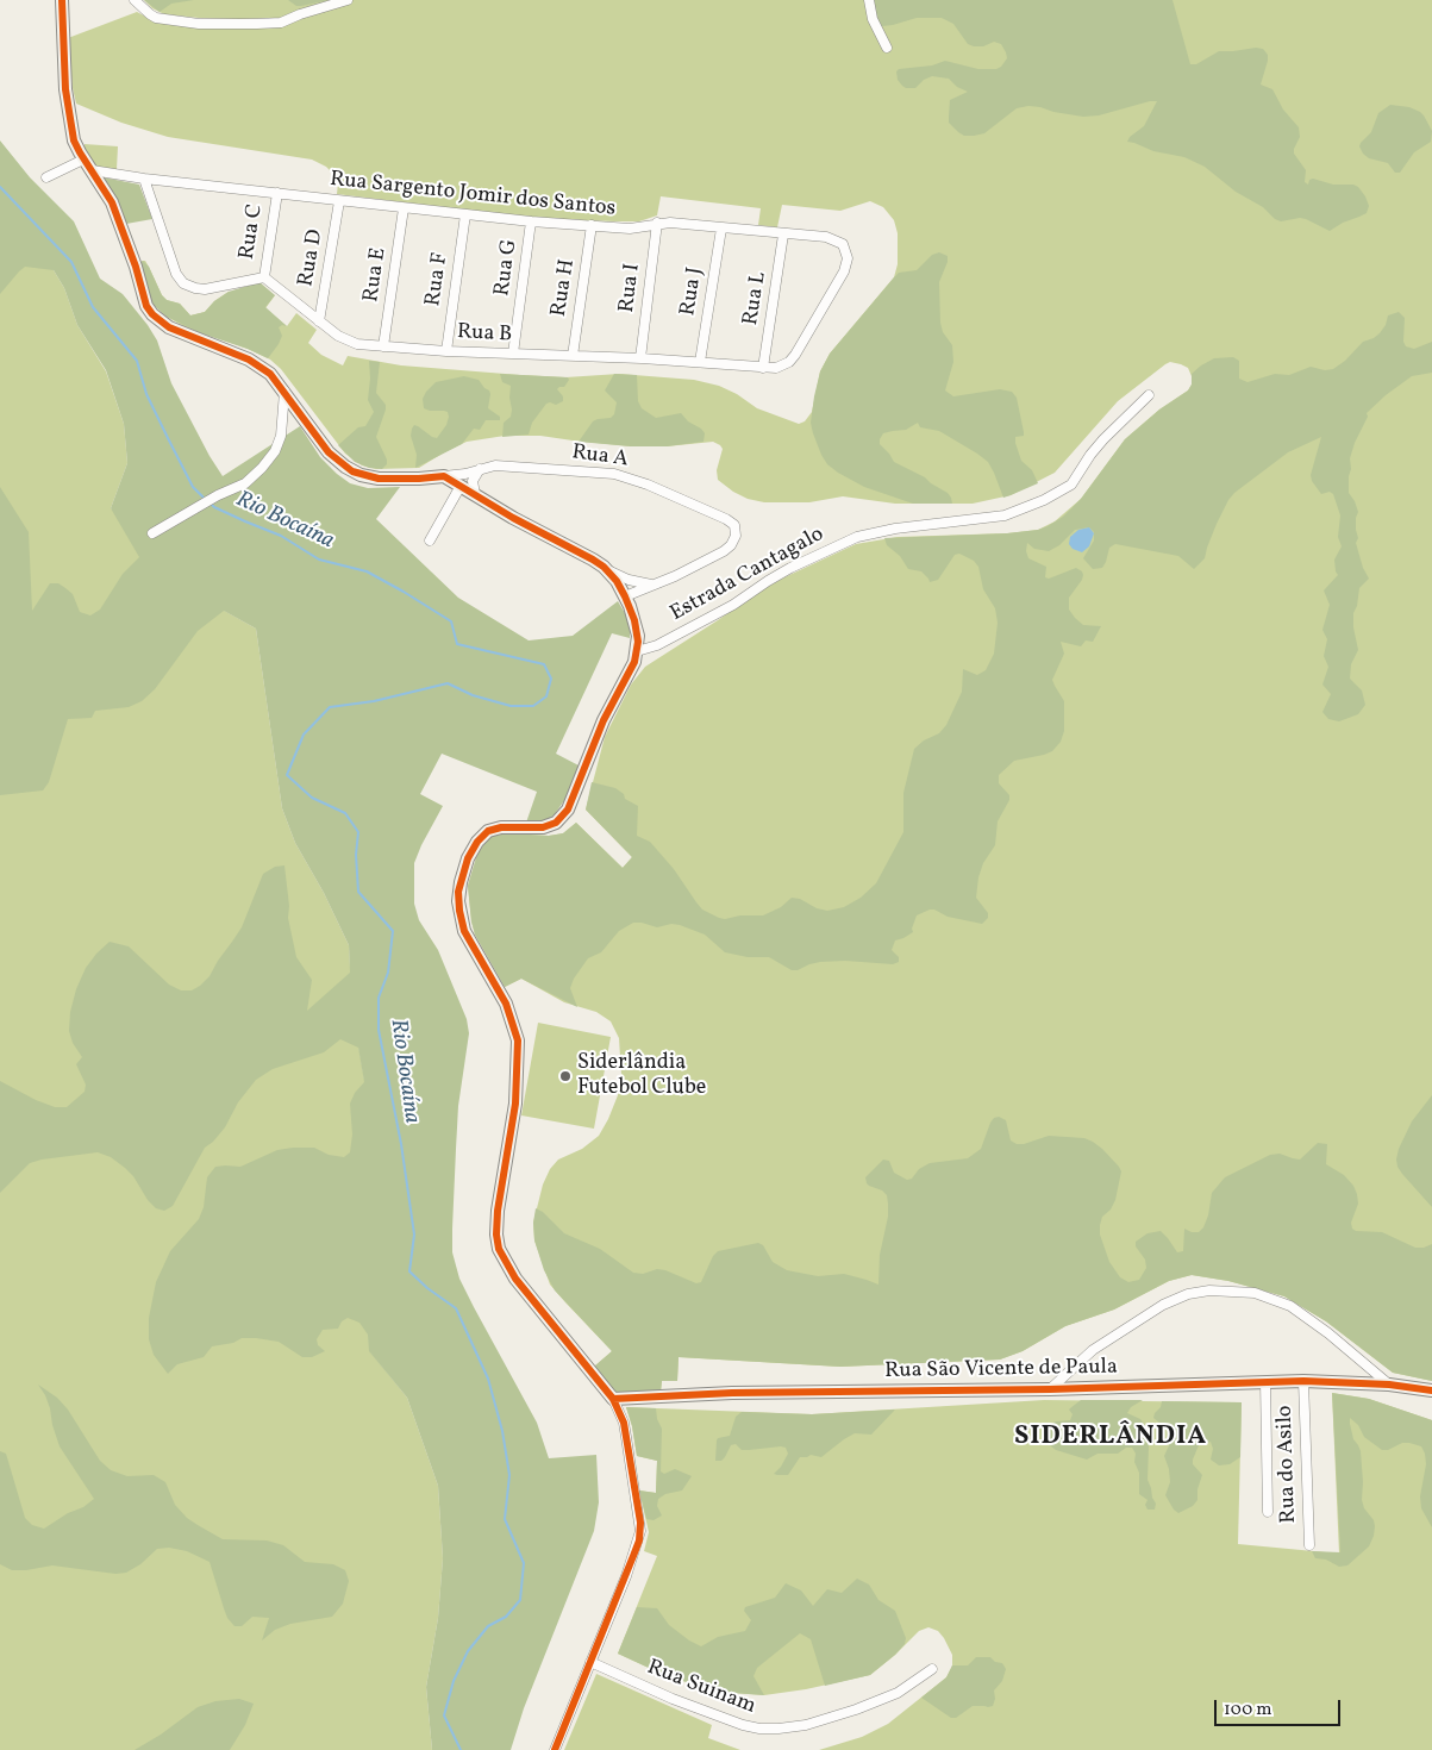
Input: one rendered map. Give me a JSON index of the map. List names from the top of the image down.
{
  "streets": {
    "street": [
      "Rua Sargento Jomir dos Santos",
      "Rua C",
      "Rua D",
      "Rua G",
      "Rua E",
      "Rua F",
      "Rua H",
      "Rua I",
      "Rua J",
      "Rua L",
      "Rua B",
      "Rua A",
      "Estrada Cantagalo",
      "Rua São Vicente de Paula",
      "Rua do Asilo",
      "Rua Suinam"
    ]
  },
  "crossings": [
    ["Rua Sargento Jomir dos Santos", "Rua C"],
    ["Rua Sargento Jomir dos Santos", "Rua D"],
    ["Rua Sargento Jomir dos Santos", "Rua G"],
    ["Rua Sargento Jomir dos Santos", "Rua E"],
    ["Rua Sargento Jomir dos Santos", "Rua F"],
    ["Rua Sargento Jomir dos Santos", "Rua H"],
    ["Rua Sargento Jomir dos Santos", "Rua I"],
    ["Rua Sargento Jomir dos Santos", "Rua J"],
    ["Rua Sargento Jomir dos Santos", "Rua L"],
    ["Rua Sargento Jomir dos Santos", "Rua B"],
    ["Rua C", "Rua B"],
    ["Rua D", "Rua B"],
    ["Rua G", "Rua B"],
    ["Rua E", "Rua B"],
    ["Rua F", "Rua B"],
    ["Rua H", "Rua B"],
    ["Rua I", "Rua B"],
    ["Rua J", "Rua B"],
    ["Rua L", "Rua B"],
    ["Rua São Vicente de Paula", "Rua do Asilo"]
  ],
  "districts": ["SIDERLÂNDIA"],
  "water": ["Rio Bocaína"],
  "places": ["Siderlândia Futebol Clube"],
  "scale_bar": "100 m"
}
